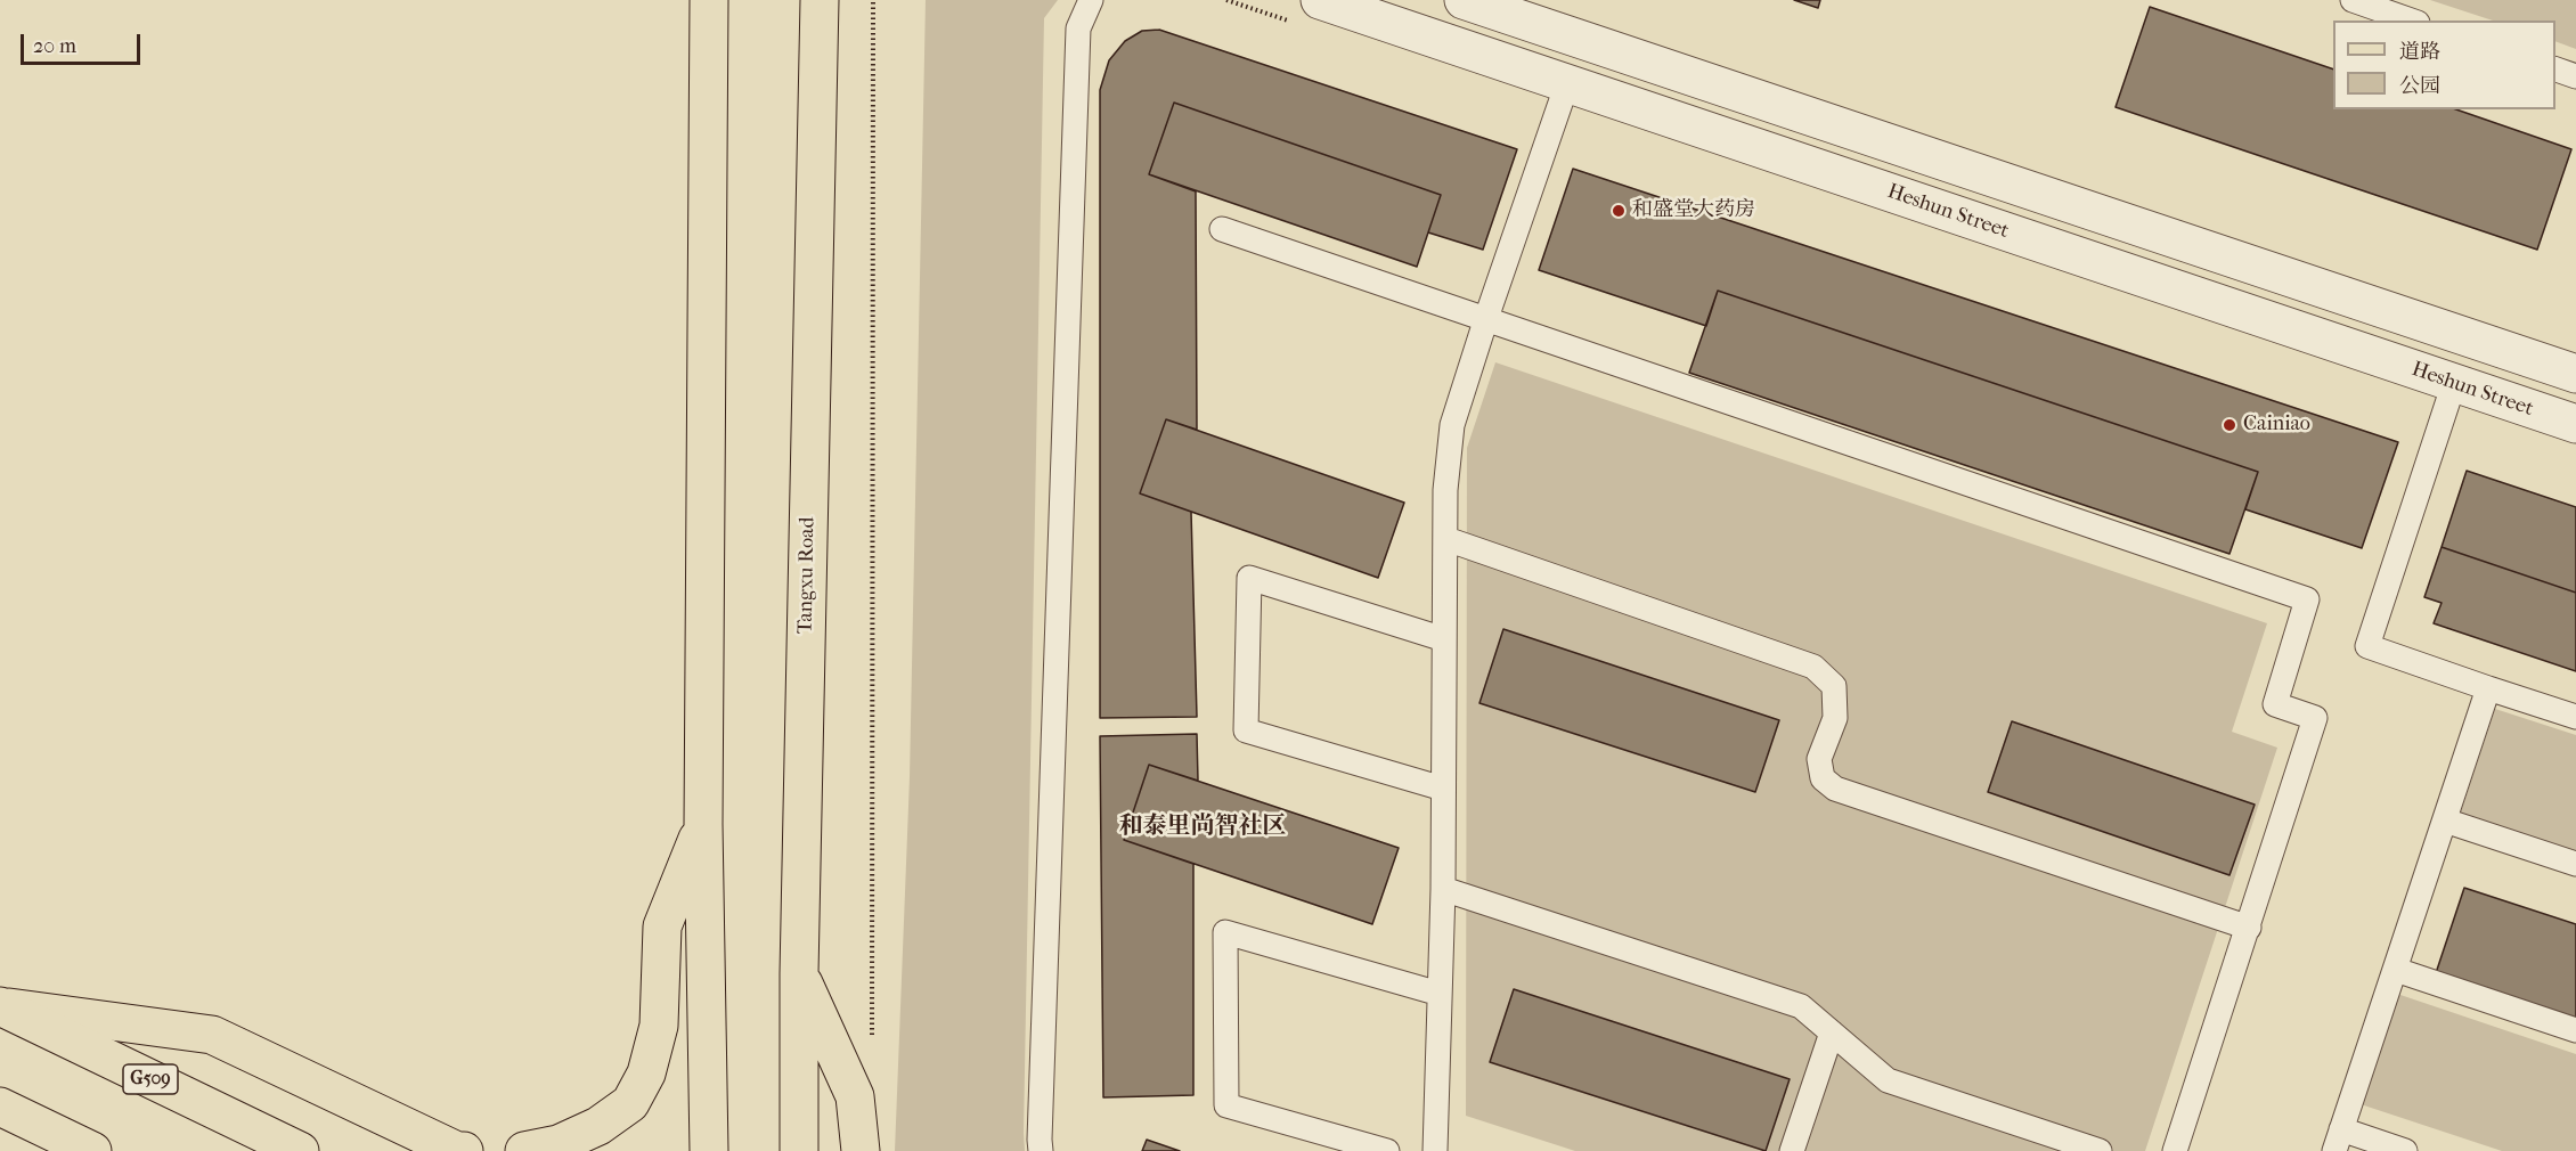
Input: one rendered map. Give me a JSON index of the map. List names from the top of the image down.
{
  "streets": {
    "main road": ["Tangxu Road", "G509"],
    "street": ["Heshun Street"]
  },
  "districts": ["和泰里尚智社区"],
  "places": ["和盛堂大药房", "Cainiao"],
  "legend": ["道路", "公园"],
  "scale_bar": "20 m"
}
